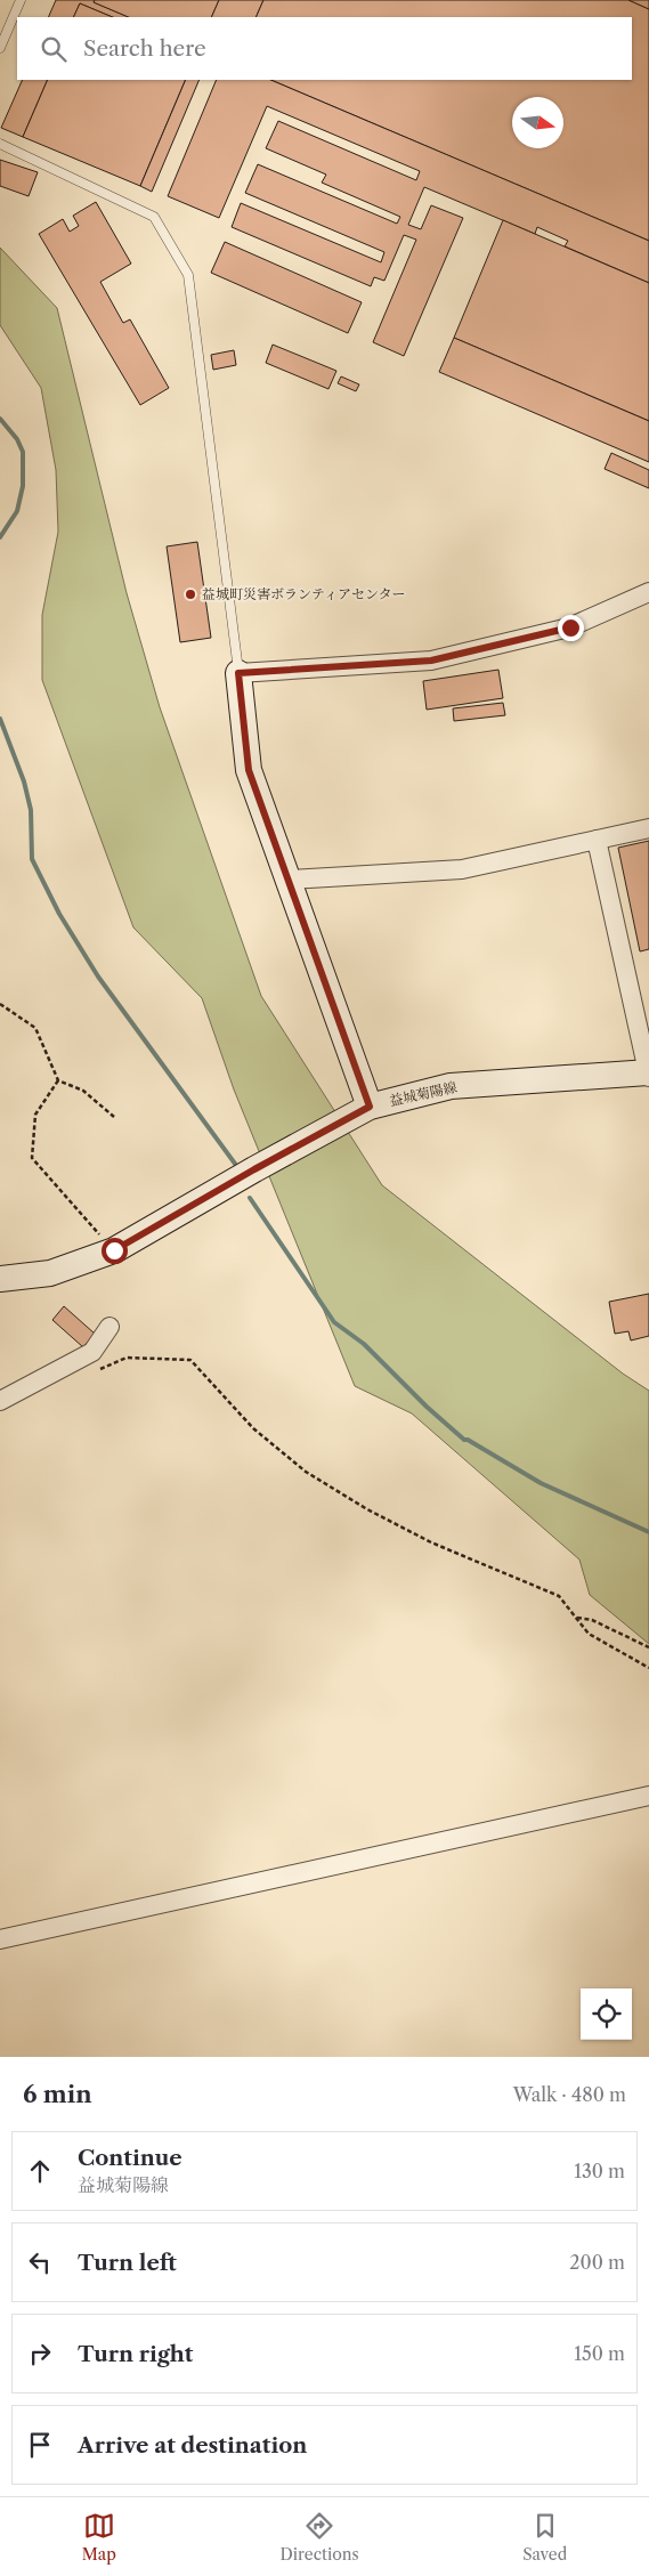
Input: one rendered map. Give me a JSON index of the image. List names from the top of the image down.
{
  "streets": {
    "main road": ["益城菊陽線"]
  },
  "places": ["益城町災害ボランティアセンター"],
  "north": "right",
  "page": {
    "search": "Search here",
    "heading": ["6 min", "Walk · 480 m"],
    "list": [
      ["Continue", "益城菊陽線", "130 m"],
      ["Turn left", "200 m"],
      ["Turn right", "150 m"],
      "Arrive at destination"
    ],
    "nav": ["Map", "Directions", "Saved"]
  }
}
